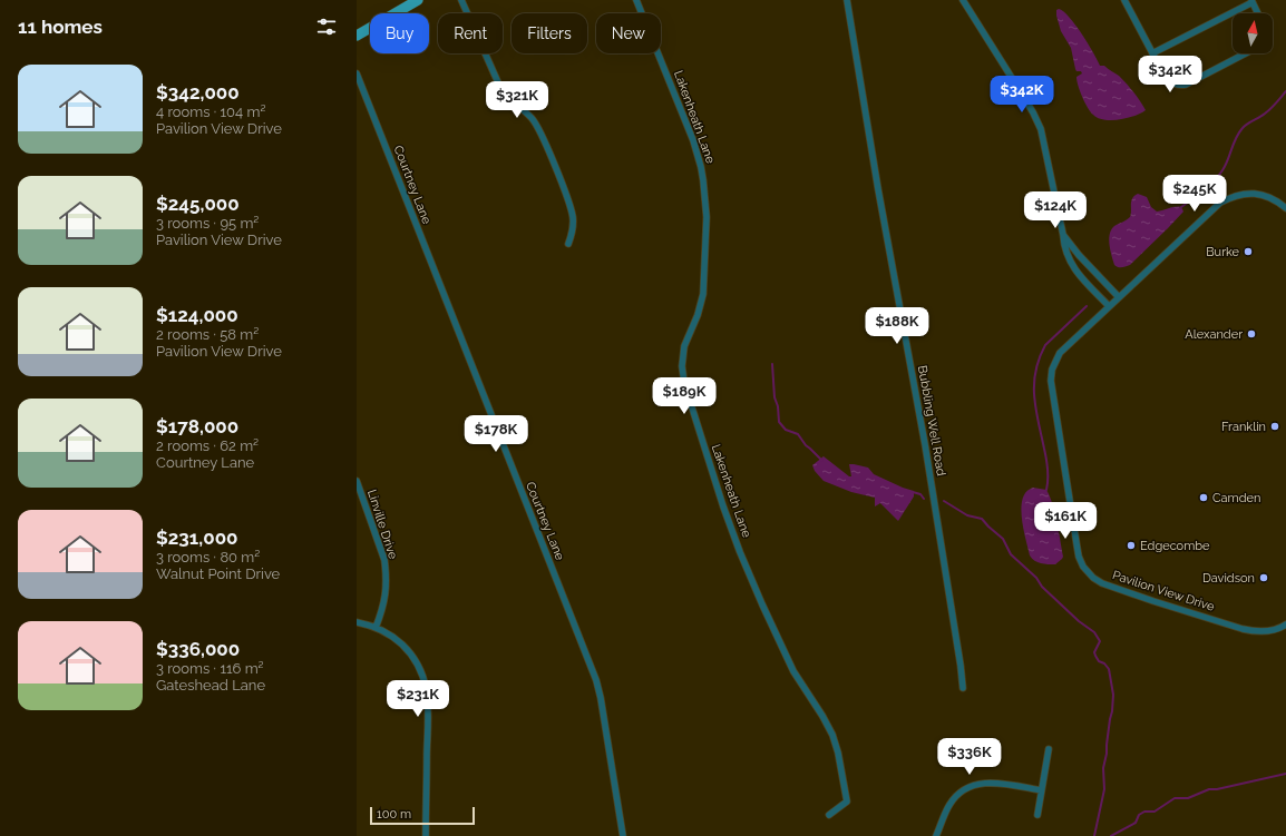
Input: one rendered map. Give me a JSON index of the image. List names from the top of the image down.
{
  "streets": {
    "street": [
      "Lakenheath Lane",
      "Courtney Lane",
      "Bubbling Well Road",
      "Linville Drive",
      "Pavilion View Drive"
    ]
  },
  "places": [
    "Burke",
    "Alexander",
    "Franklin",
    "Camden",
    "Edgecombe",
    "Davidson"
  ],
  "scale_bar": "100 m",
  "north": "top",
  "page": {
    "heading": "11 homes",
    "chip": [
      "Buy",
      "Rent",
      "Filters",
      "New"
    ],
    "list": [
      {
        "name": "$342,000",
        "note": "4 rooms · 104 m² · Pavilion View Drive"
      },
      {
        "name": "$245,000",
        "note": "3 rooms · 95 m² · Pavilion View Drive"
      },
      {
        "name": "$124,000",
        "note": "2 rooms · 58 m² · Pavilion View Drive"
      },
      {
        "name": "$178,000",
        "note": "2 rooms · 62 m² · Courtney Lane"
      },
      {
        "name": "$231,000",
        "note": "3 rooms · 80 m² · Walnut Point Drive"
      },
      {
        "name": "$336,000",
        "note": "3 rooms · 116 m² · Gateshead Lane"
      }
    ],
    "price": [
      "$342K",
      "$342K",
      "$321K",
      "$245K",
      "$124K",
      "$188K",
      "$189K",
      "$178K",
      "$161K",
      "$231K",
      "$336K"
    ],
    "scale": "100 m"
  }
}
